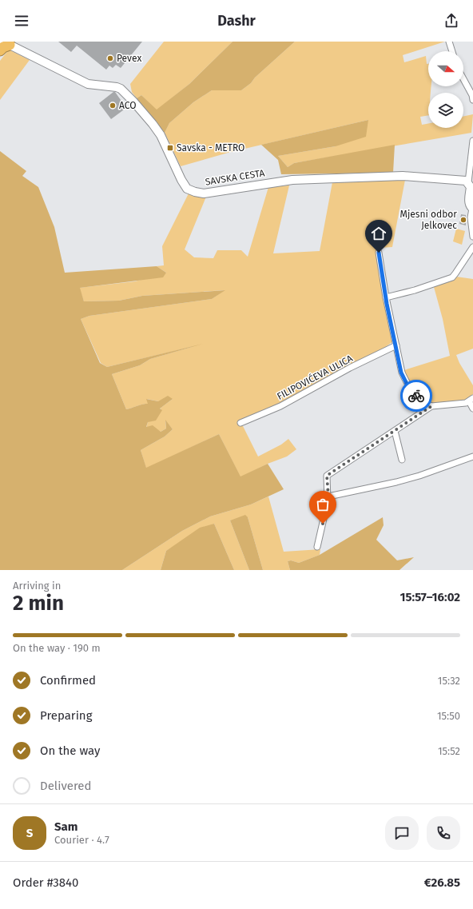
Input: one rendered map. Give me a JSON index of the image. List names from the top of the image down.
{
  "streets": {
    "street": ["SAVSKA CESTA", "FILIPOVIĆEVA ULICA"]
  },
  "places": {
    "other": ["Pevex", "ACO", "Mjesni odbor Jelkovec"],
    "transit": ["Savska - METRO"]
  },
  "north": "right",
  "page": {
    "header": "Dashr",
    "heading": ["2 min", "Arriving in", "15:57–16:02"],
    "panel": [
      "Sam",
      "Courier · 4.7",
      "Order #3840",
      "€26.85"
    ],
    "bar": "On the way · 190 m",
    "list": [
      ["Confirmed", "15:32"],
      ["Preparing", "15:50"],
      ["On the way", "15:52"],
      "Delivered"
    ],
    "round": "S"
  }
}
